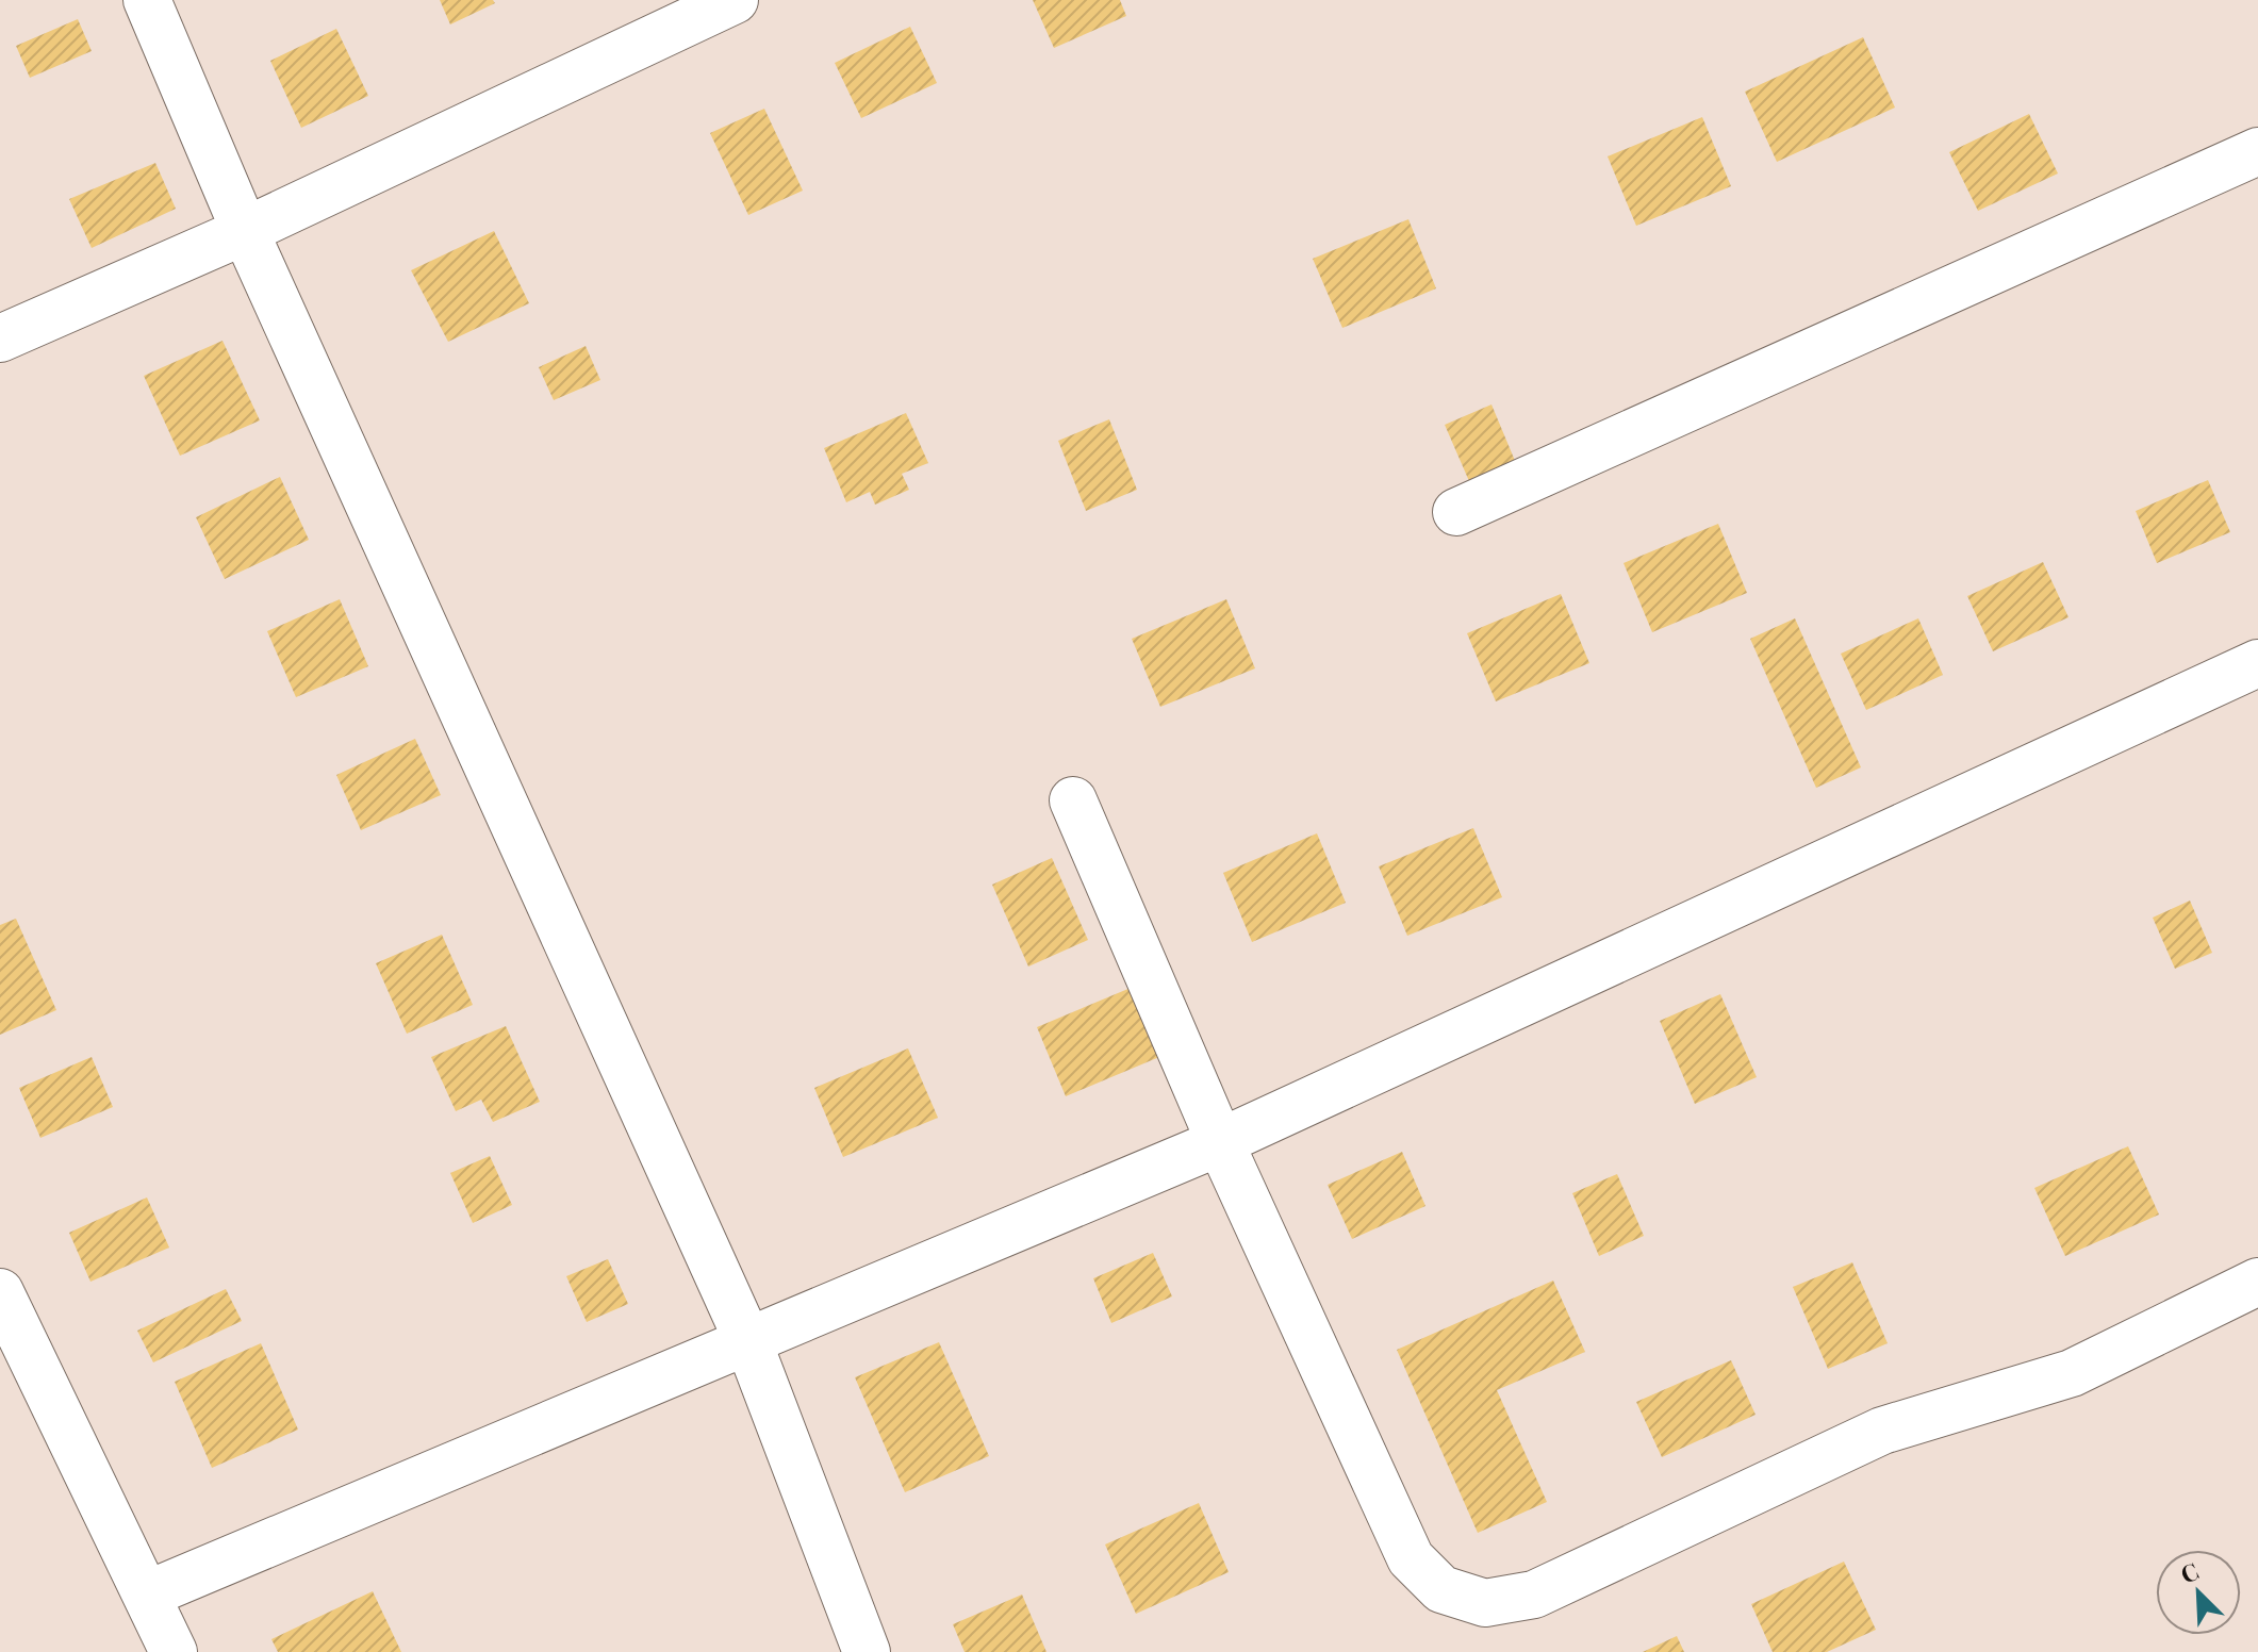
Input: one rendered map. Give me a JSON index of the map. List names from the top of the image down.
{
  "north": "top left"
}
